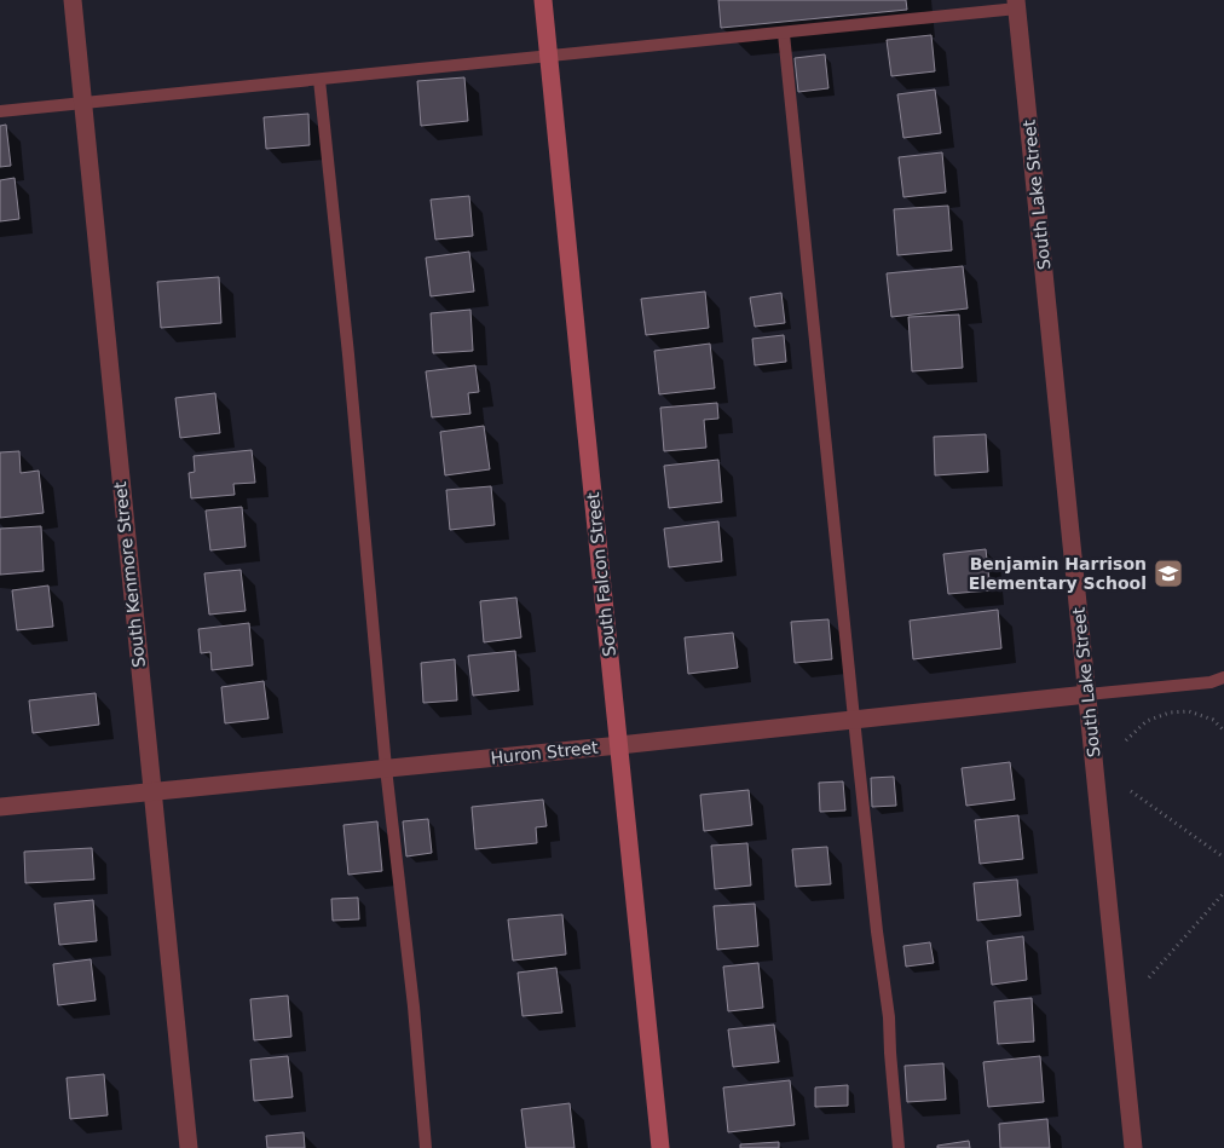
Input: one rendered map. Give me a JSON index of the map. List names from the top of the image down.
{
  "streets": {
    "street": [
      "South Lake Street",
      "South Kenmore Street",
      "South Falcon Street",
      "Huron Street"
    ]
  },
  "crossings": [
    ["South Lake Street", "Huron Street"],
    ["South Kenmore Street", "Huron Street"],
    ["South Falcon Street", "Huron Street"]
  ],
  "places": {
    "school or university": ["Benjamin Harrison Elementary School"]
  }
}
